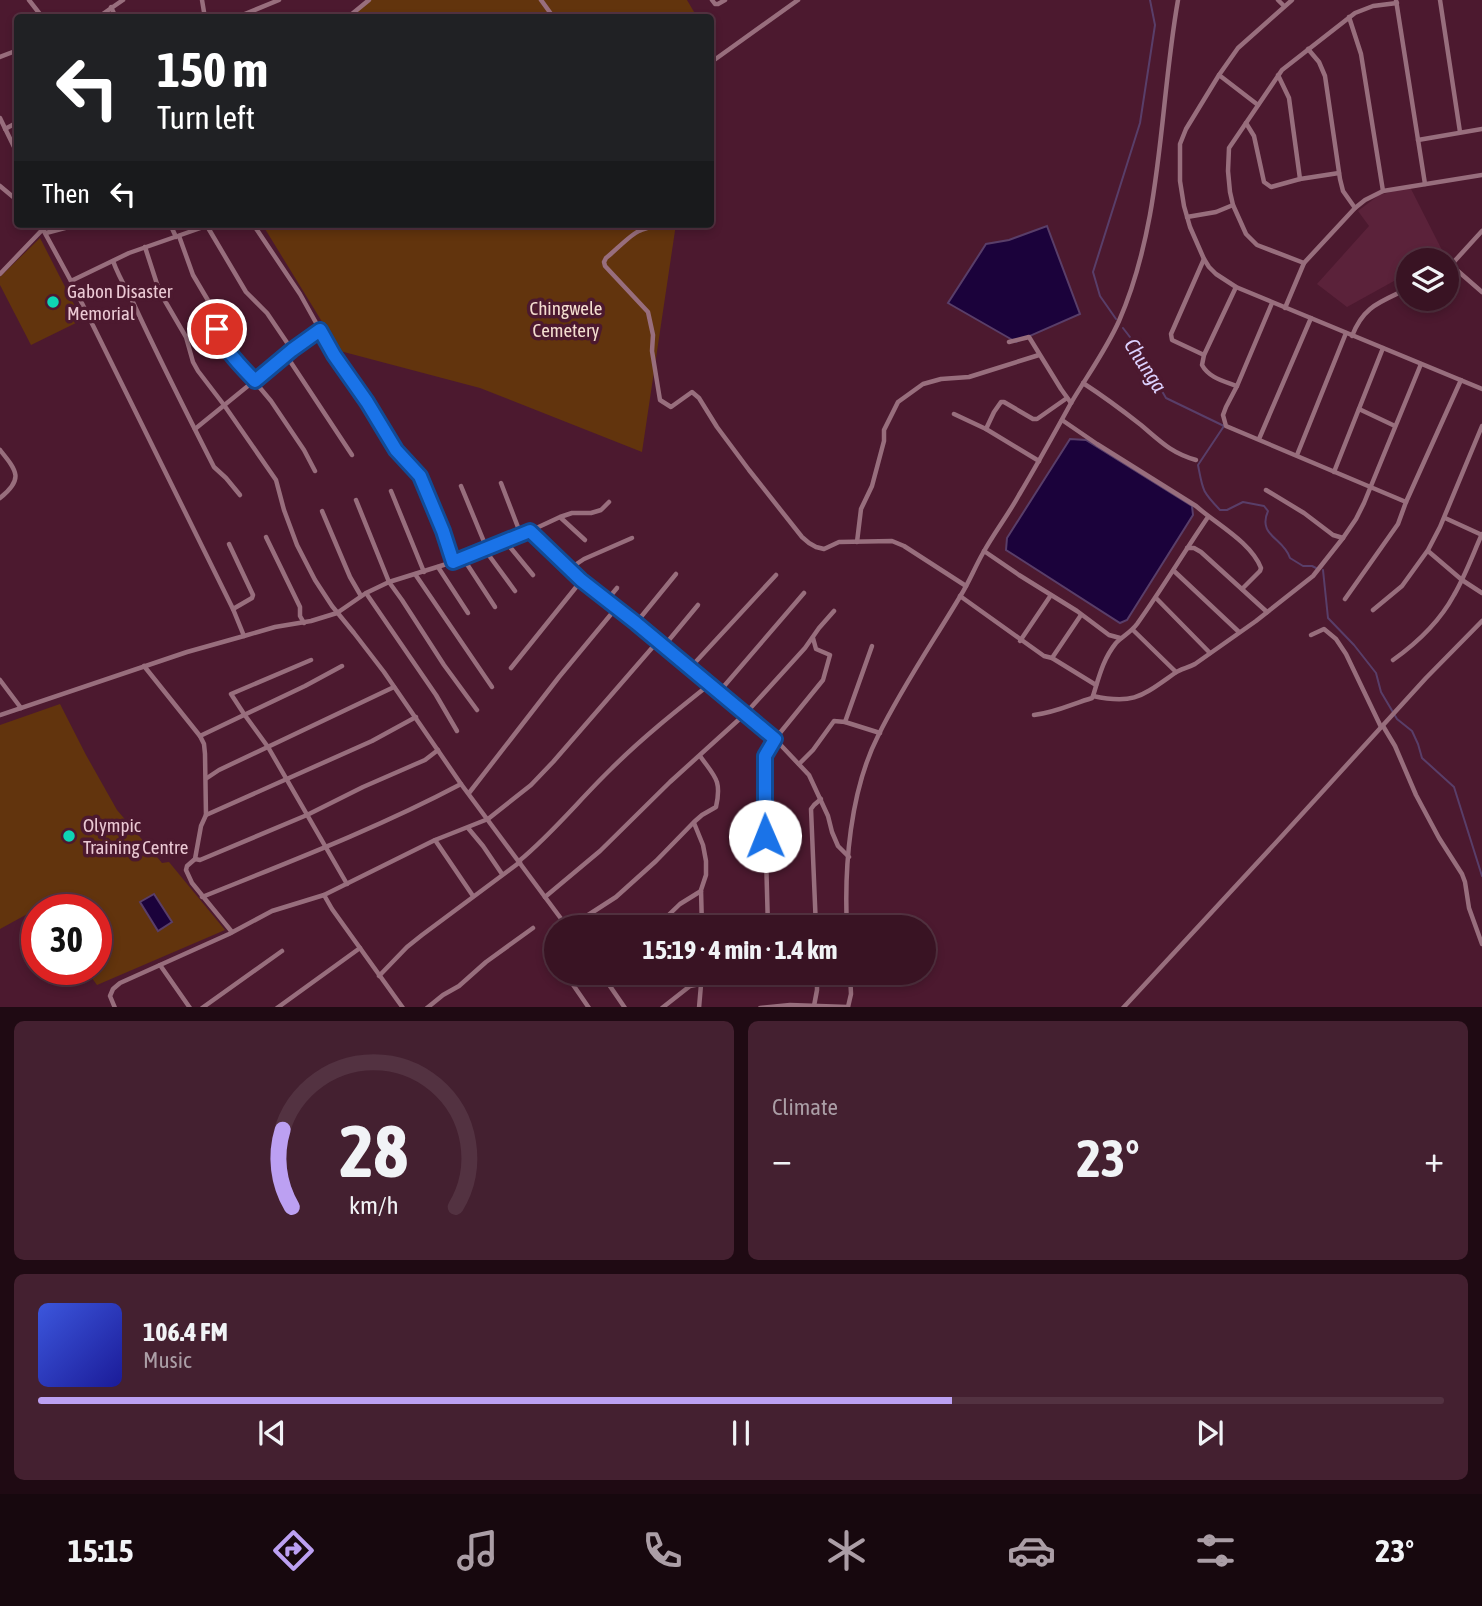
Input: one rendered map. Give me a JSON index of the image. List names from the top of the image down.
{
  "water": ["Chunga"],
  "parks": ["Chingwele Cemetery"],
  "places": ["Gabon Disaster Memorial", "Olympic Training Centre"],
  "page": {
    "turn": ["150 m", "Turn left"],
    "then": "Then",
    "limit": "30",
    "trip": "15:19 · 4 min · 1.4 km",
    "tile": "Climate",
    "heat": ["−", "23°", "+"],
    "song": ["106.4 FM", "Music"],
    "tabs": ["15:15", "23°"],
    "gauge": ["28", "km/h"]
  }
}
